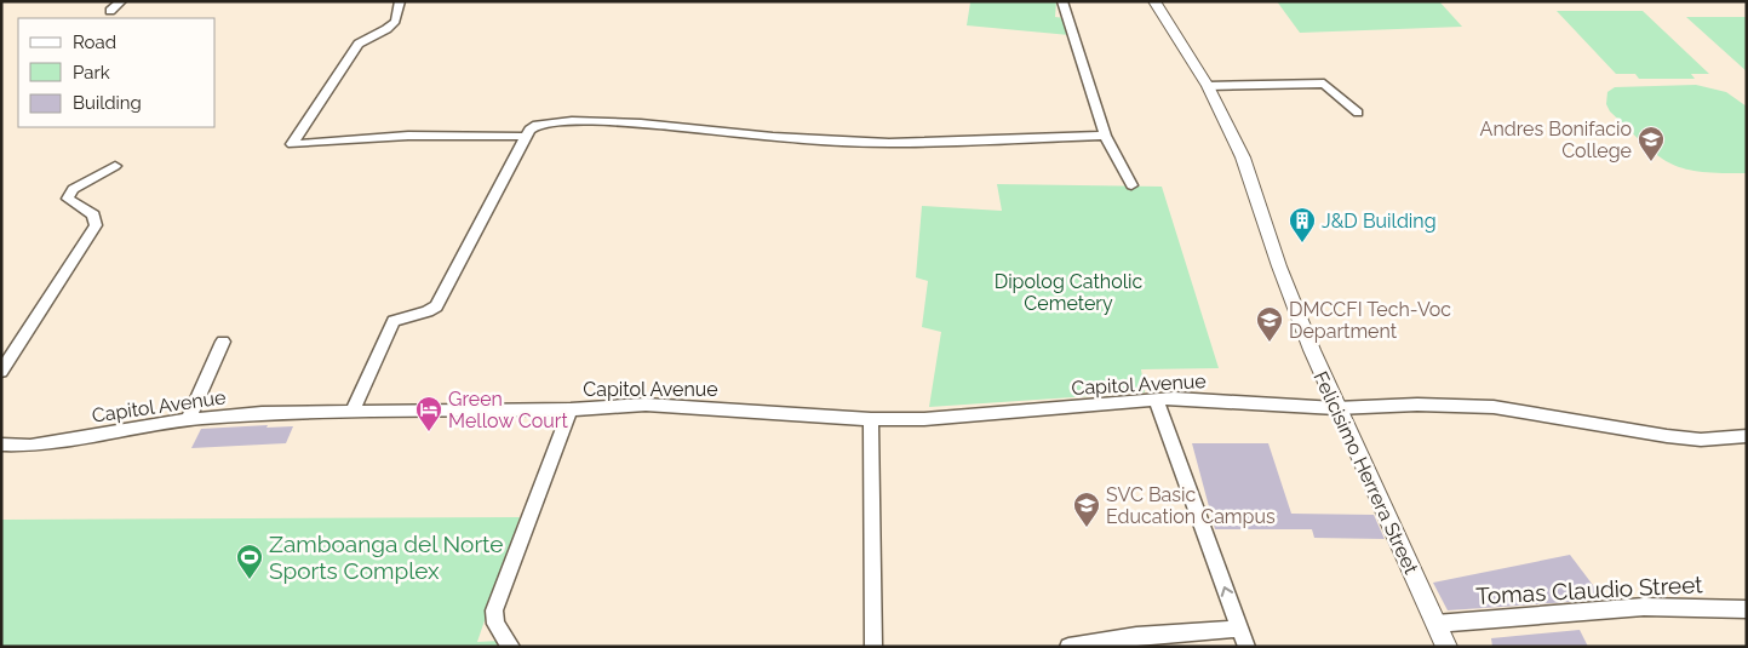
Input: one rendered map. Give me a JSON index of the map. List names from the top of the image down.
{
  "streets": {
    "street": ["Capitol Avenue", "Felicisimo Herrera Street", "Tomas Claudio Street"]
  },
  "crossings": [
    ["Capitol Avenue", "Felicisimo Herrera Street"],
    ["Felicisimo Herrera Street", "Tomas Claudio Street"]
  ],
  "parks": ["Dipolog Catholic Cemetery"],
  "places": {
    "school or university": ["Andres Bonifacio College", "DMCCFI Tech-Voc Department", "SVC Basic Education Campus"],
    "building": ["J&D Building"],
    "hotel": ["Green Mellow Court"],
    "sports": ["Zamboanga del Norte Sports Complex"]
  },
  "legend": ["Road", "Park", "Building"]
}
